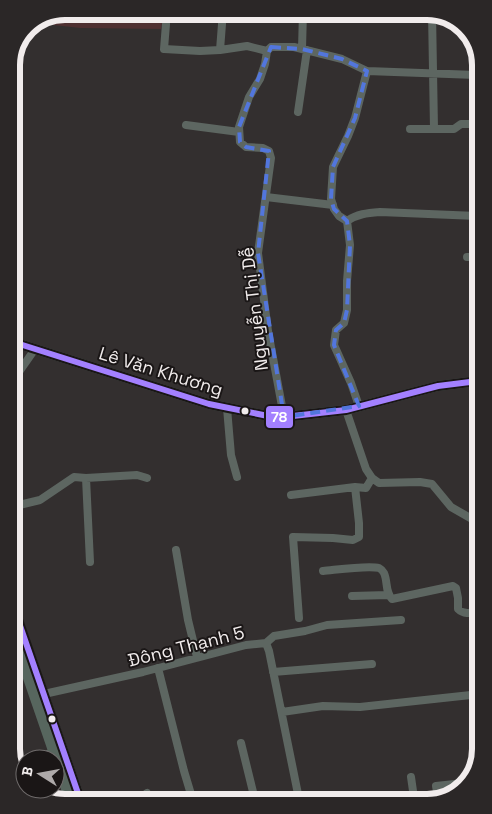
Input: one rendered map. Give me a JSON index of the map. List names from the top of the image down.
{
  "streets": {
    "main road": ["Lê Văn Khương"],
    "street": ["Nguyễn Thị Dễ", "Đông Thạnh 5"]
  },
  "crossings": [
    ["Nguyễn Thị Dễ", "Lê Văn Khương"]
  ],
  "lines": ["transit line 78"],
  "north": "left"
}
